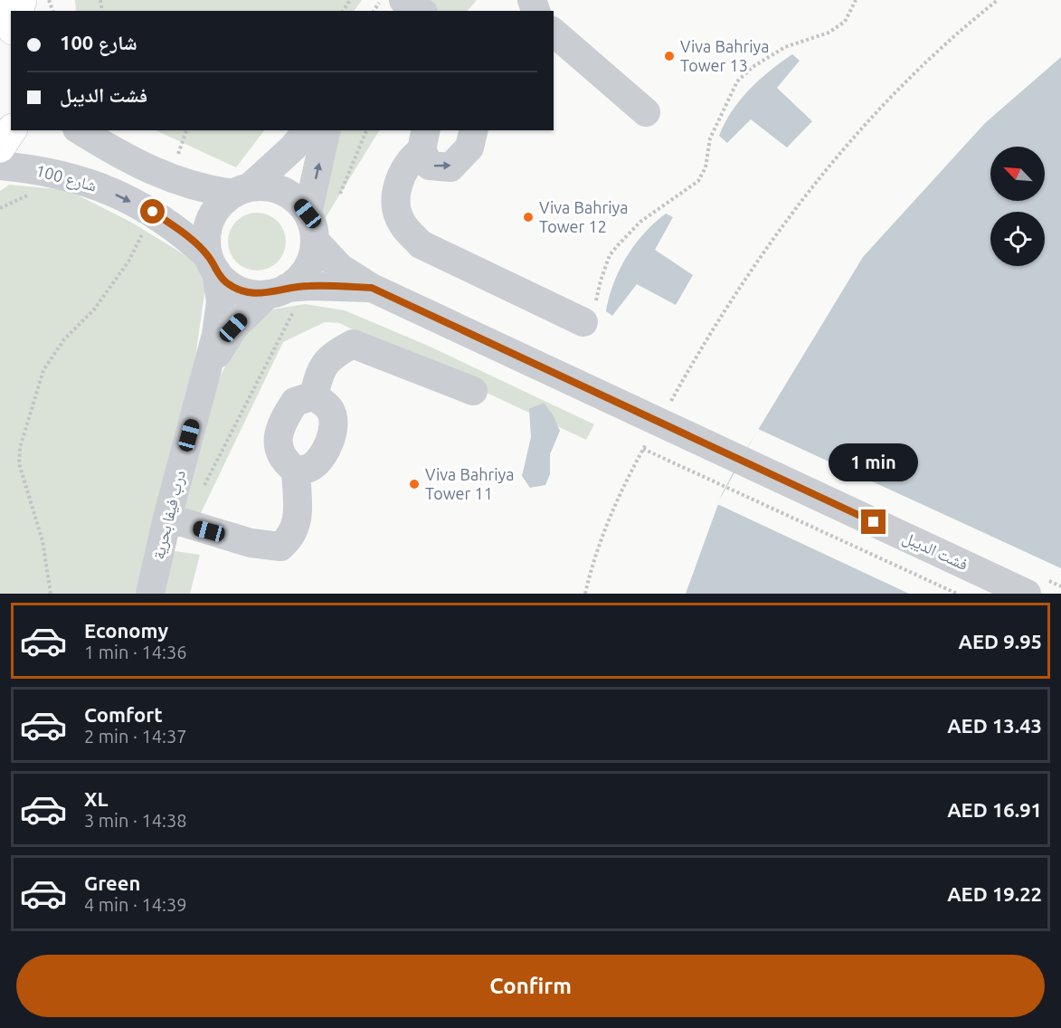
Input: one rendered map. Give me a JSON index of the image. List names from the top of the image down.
{
  "streets": {
    "street": ["شارع 100", "درب فيفا بحرية", "فشت الديبل"]
  },
  "crossings": [
    ["شارع 100", "درب فيفا بحرية"],
    ["شارع 100", "فشت الديبل"],
    ["درب فيفا بحرية", "فشت الديبل"]
  ],
  "places": ["Viva Bahriya Tower 13", "Viva Bahriya Tower 12", "Viva Bahriya Tower 11"],
  "north": "top left",
  "page": {
    "banner": ["شارع 100", "فشت الديبل"],
    "bubble": "1 min",
    "list": [
      {
        "name": "Economy",
        "note": "1 min · 14:36",
        "value": "AED 9.95"
      },
      {
        "name": "Comfort",
        "note": "2 min · 14:37",
        "value": "AED 13.43"
      },
      {
        "name": "XL",
        "note": "3 min · 14:38",
        "value": "AED 16.91"
      },
      {
        "name": "Green",
        "note": "4 min · 14:39",
        "value": "AED 19.22"
      }
    ],
    "buttons": "Confirm"
  }
}
